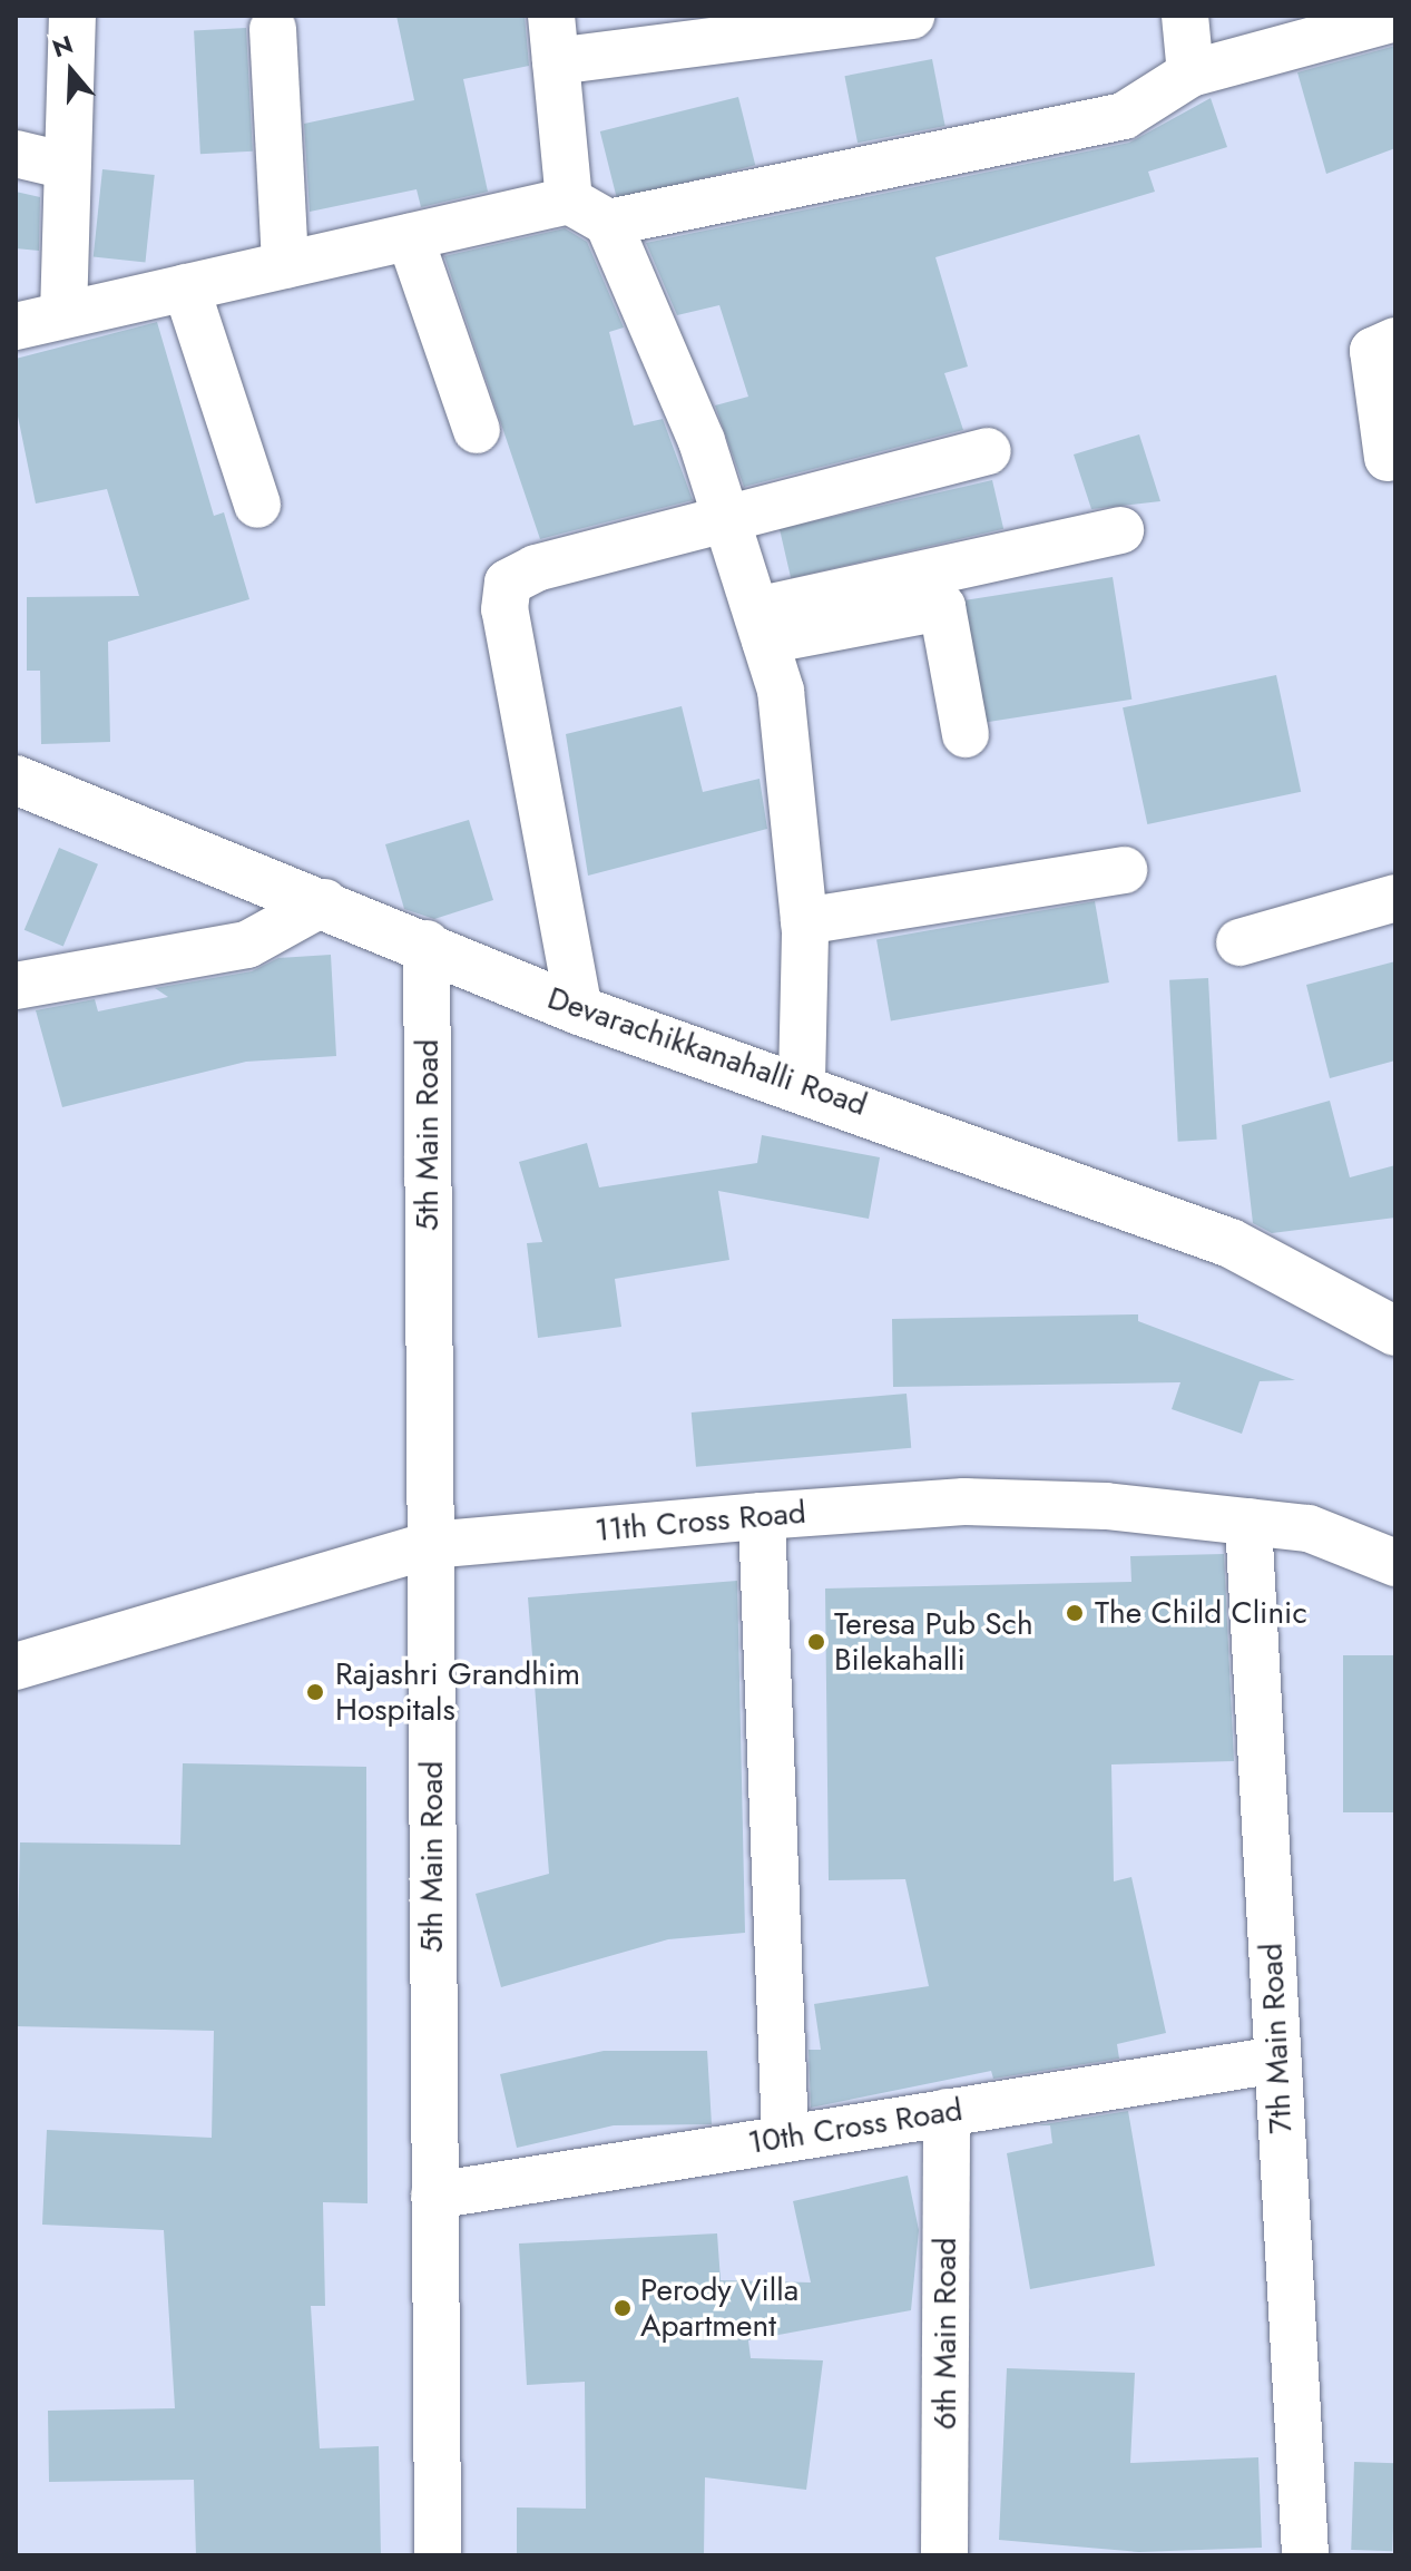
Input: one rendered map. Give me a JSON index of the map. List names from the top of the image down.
{
  "streets": {
    "street": [
      "Devarachikkanahalli Road",
      "5th Main Road",
      "11th Cross Road",
      "7th Main Road",
      "10th Cross Road",
      "6th Main Road"
    ]
  },
  "crossings": [
    ["Devarachikkanahalli Road", "5th Main Road"],
    ["5th Main Road", "11th Cross Road"],
    ["5th Main Road", "10th Cross Road"],
    ["11th Cross Road", "7th Main Road"],
    ["7th Main Road", "10th Cross Road"],
    ["10th Cross Road", "6th Main Road"]
  ],
  "places": [
    "The Child Clinic",
    "Teresa Pub Sch Bilekahalli",
    "Rajashri Grandhim Hospitals",
    "Perody Villa Apartment"
  ],
  "north": "top"
}
